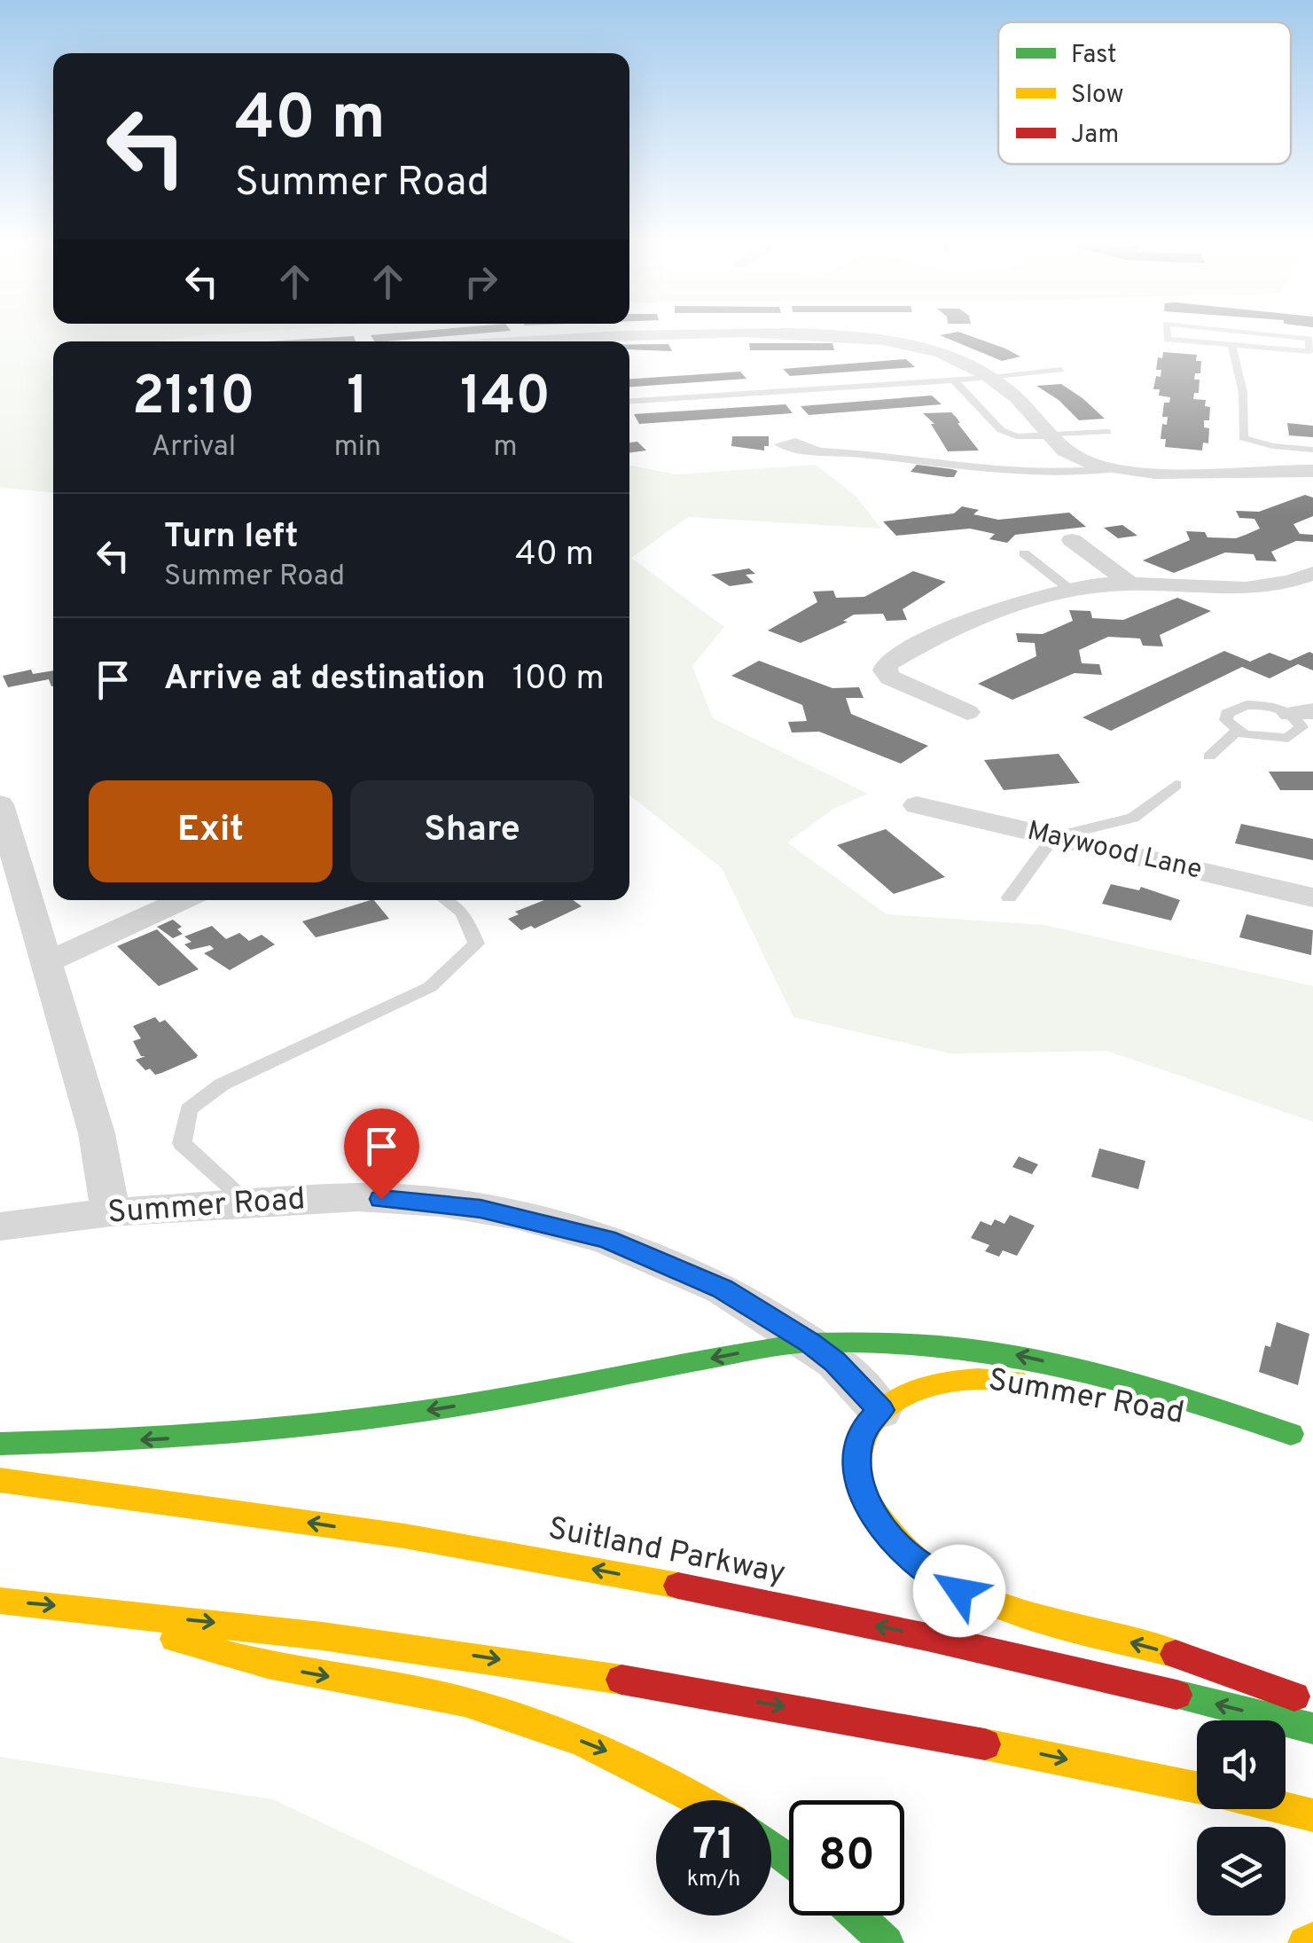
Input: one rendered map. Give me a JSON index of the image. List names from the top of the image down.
{
  "streets": {
    "main road": ["Summer Road", "Suitland Parkway"],
    "street": ["Maywood Lane"]
  },
  "legend": ["Fast", "Slow", "Jam"],
  "page": {
    "turn": ["40 m", "Summer Road"],
    "eta": [
      "21:10",
      "Arrival",
      "1",
      "min",
      "140",
      "m"
    ],
    "list": [
      {
        "name": "Turn left",
        "note": "Summer Road",
        "value": "40 m"
      },
      {
        "name": "Arrive at destination",
        "value": "100 m"
      }
    ],
    "buttons": ["Exit", "Share"],
    "speed": "71 km/h",
    "limit": "80"
  }
}
